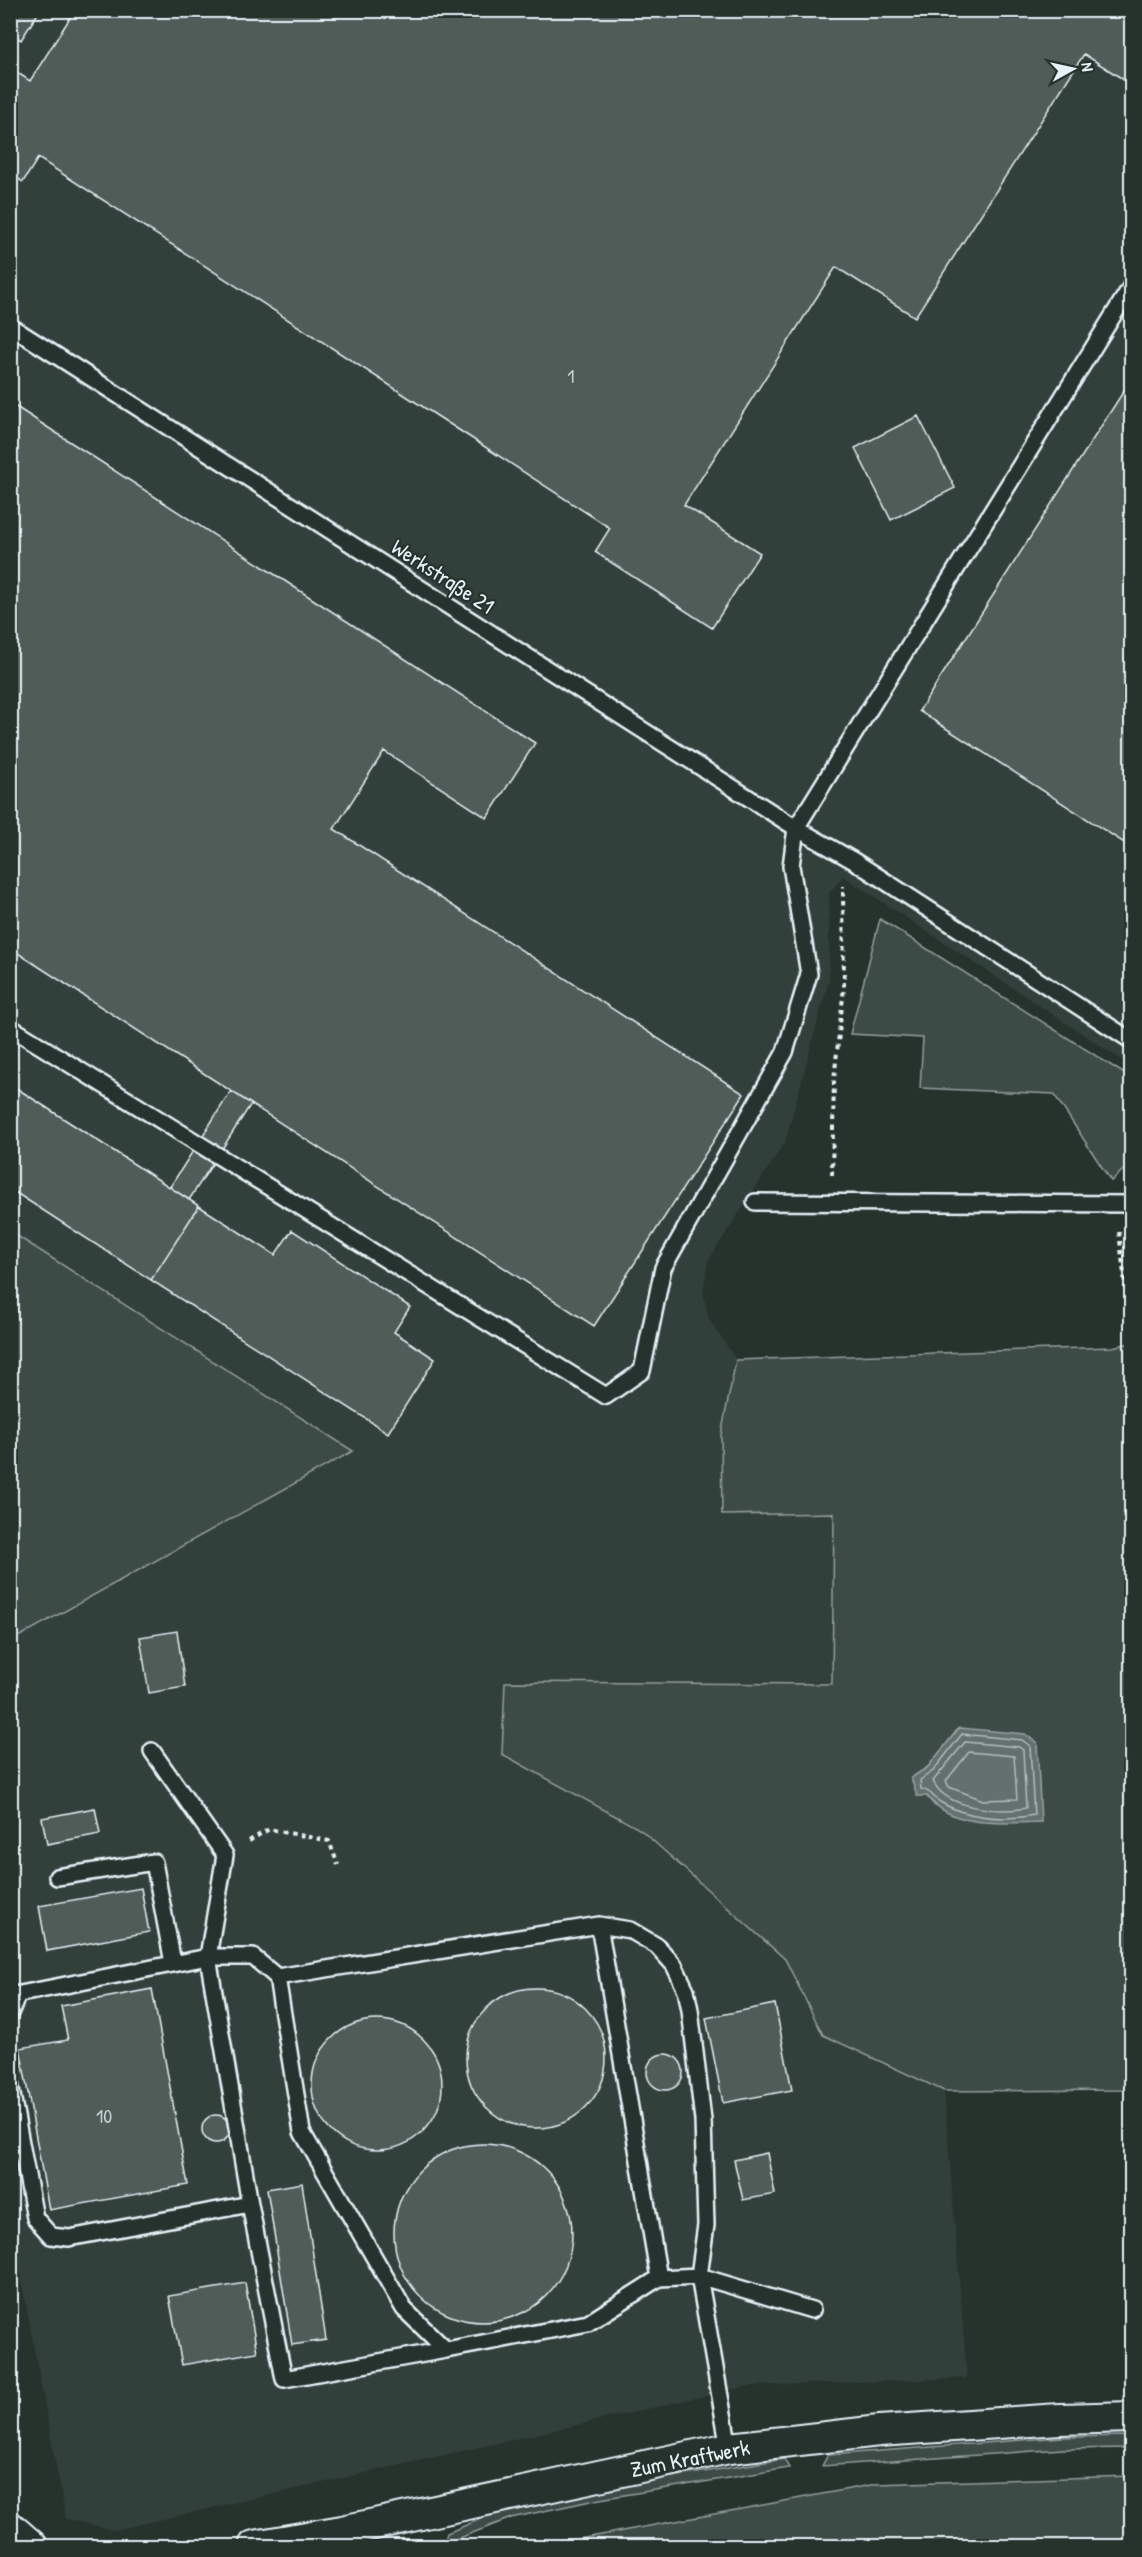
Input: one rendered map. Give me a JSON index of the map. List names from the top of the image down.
{
  "streets": {
    "street": ["Zum Kraftwerk"],
    "lane": ["Werkstraße 21"]
  },
  "house_numbers": ["1", "10"],
  "north": "right"
}
